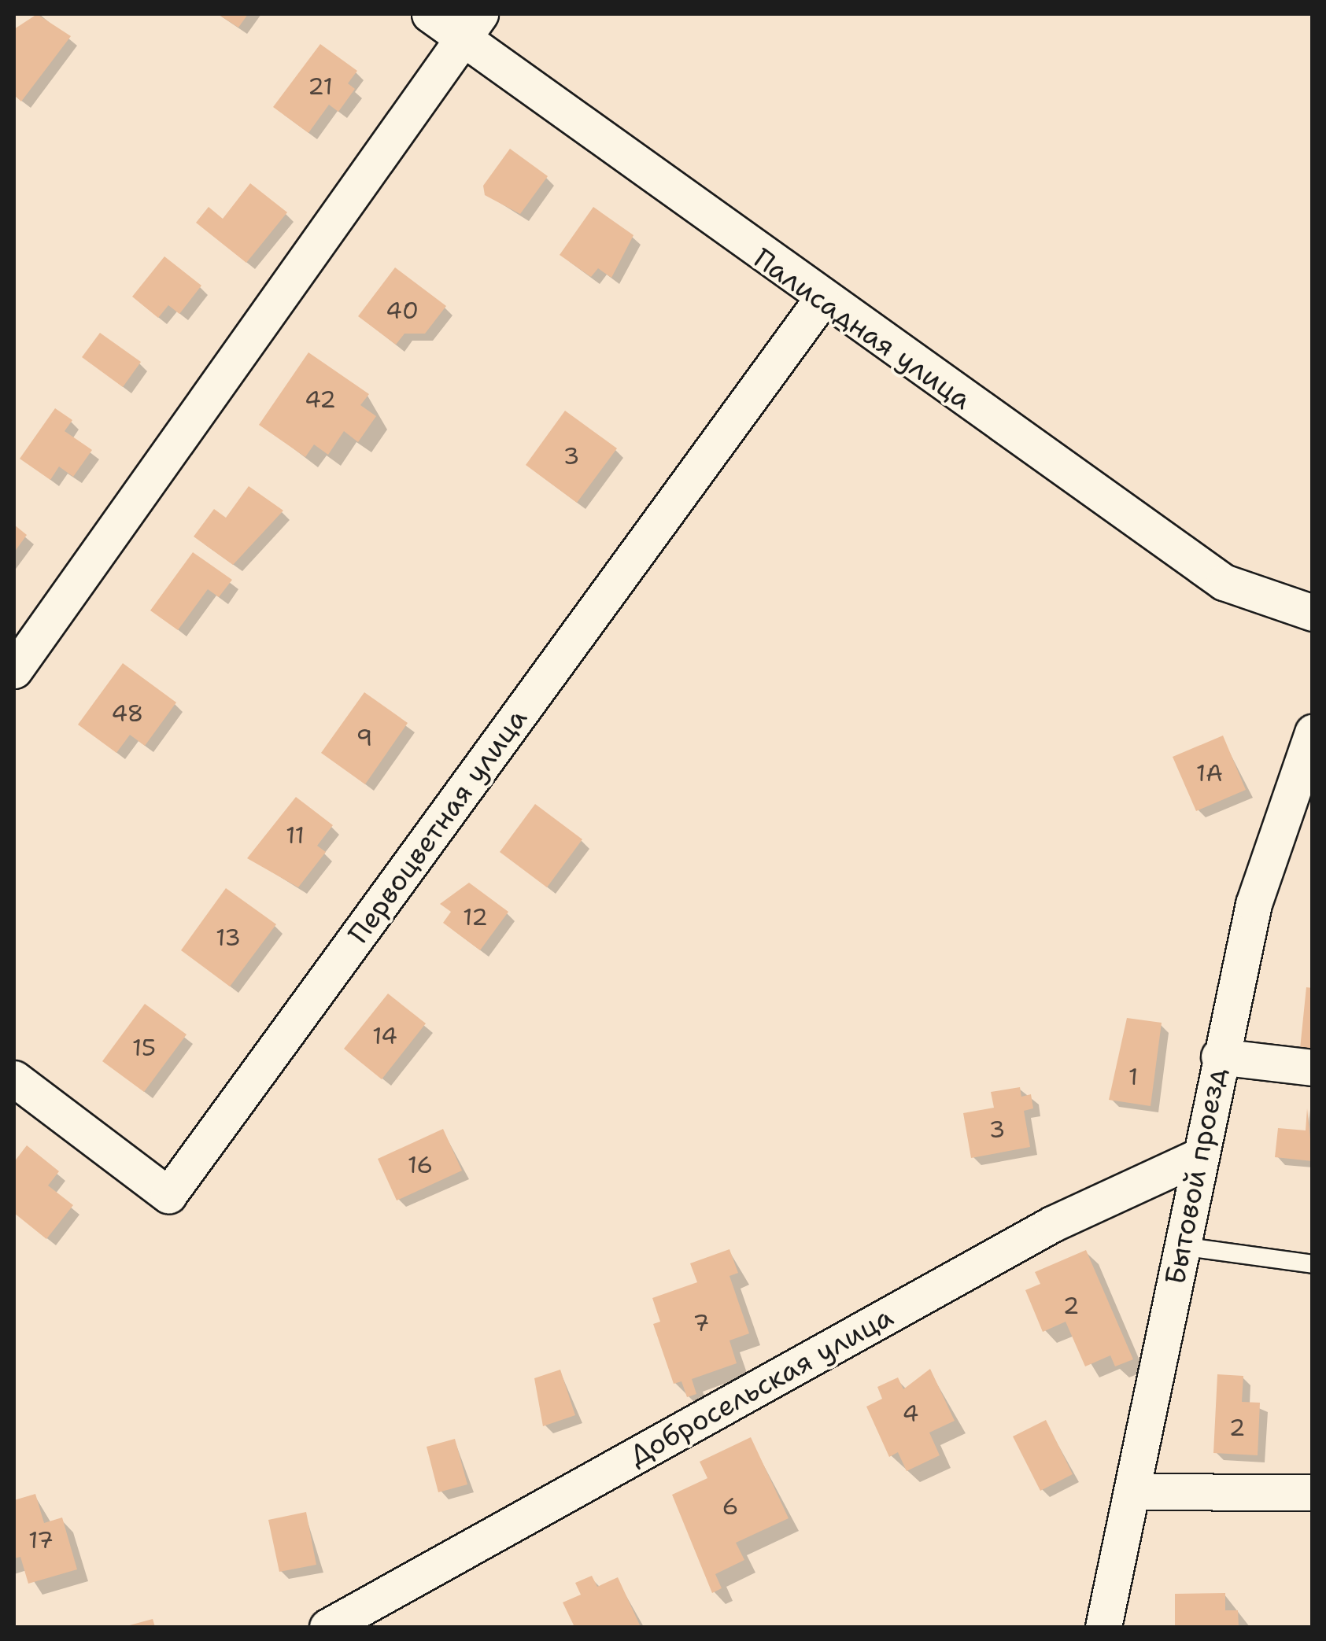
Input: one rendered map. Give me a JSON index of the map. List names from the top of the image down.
{
  "streets": {
    "street": [
      "Палисадная улица",
      "Первоцветная улица",
      "Бытовой проезд",
      "Добросельская улица"
    ]
  },
  "crossings": [
    ["Палисадная улица", "Первоцветная улица"],
    ["Бытовой проезд", "Добросельская улица"]
  ],
  "house_numbers": [
    "21",
    "40",
    "42",
    "3",
    "48",
    "9",
    "1А",
    "11",
    "12",
    "13",
    "14",
    "15",
    "1",
    "3",
    "16",
    "2",
    "7",
    "4",
    "2",
    "6",
    "17"
  ]
}
